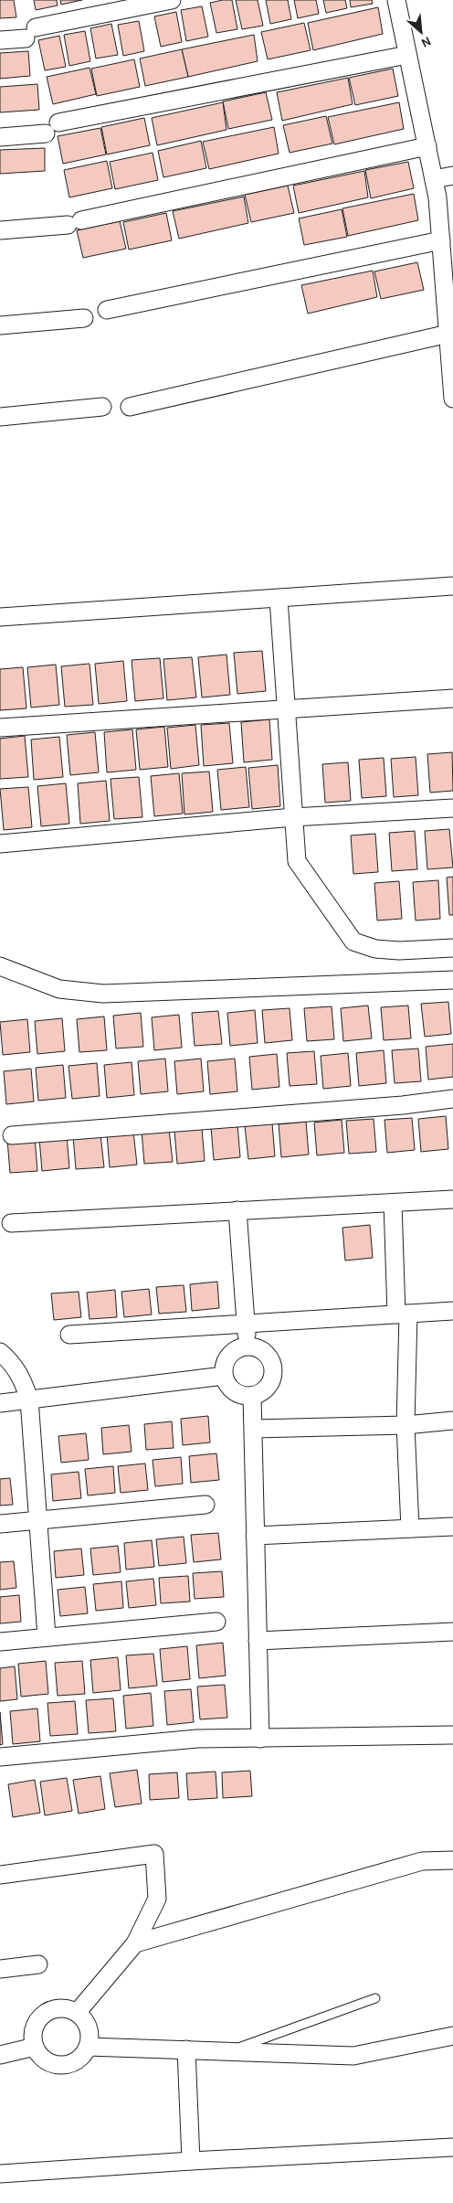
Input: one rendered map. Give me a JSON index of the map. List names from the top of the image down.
{
  "north": "bottom right"
}
